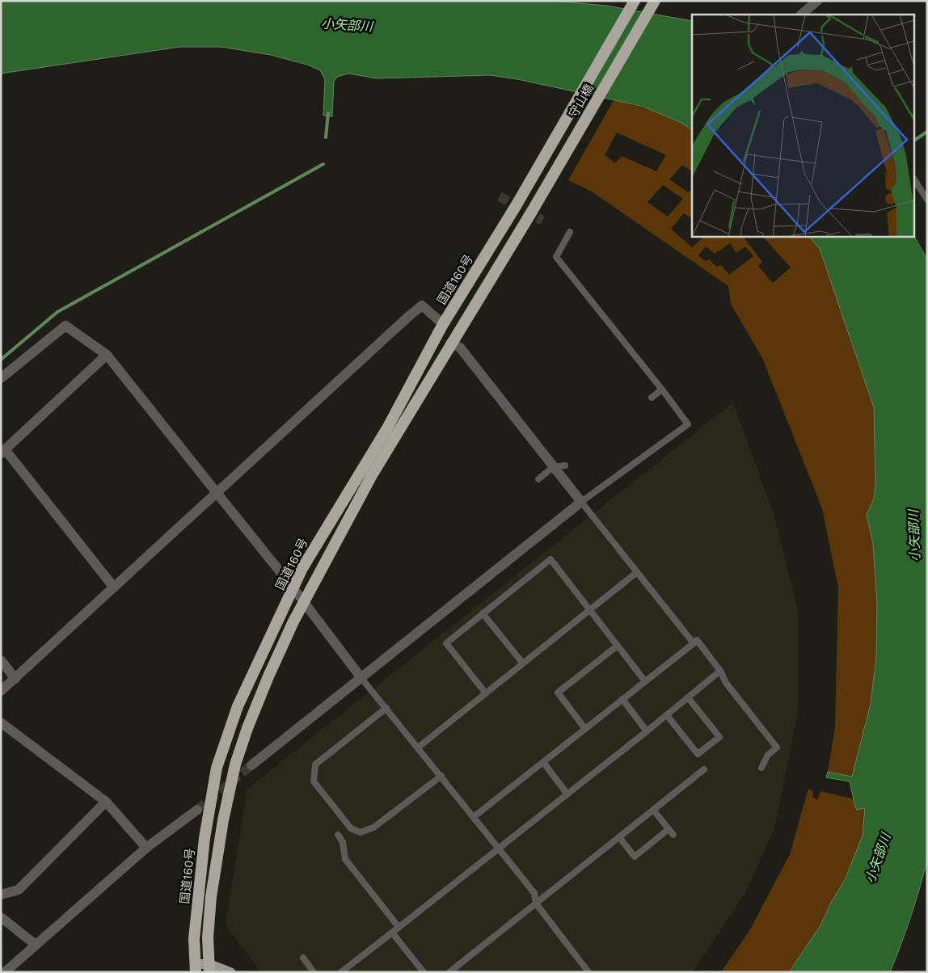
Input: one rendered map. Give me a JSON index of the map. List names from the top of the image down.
{
  "streets": {
    "highway": ["守山橋", "国道160号"]
  },
  "crossings": [
    ["守山橋", "国道160号"]
  ],
  "water": ["小矢部川"]
}
